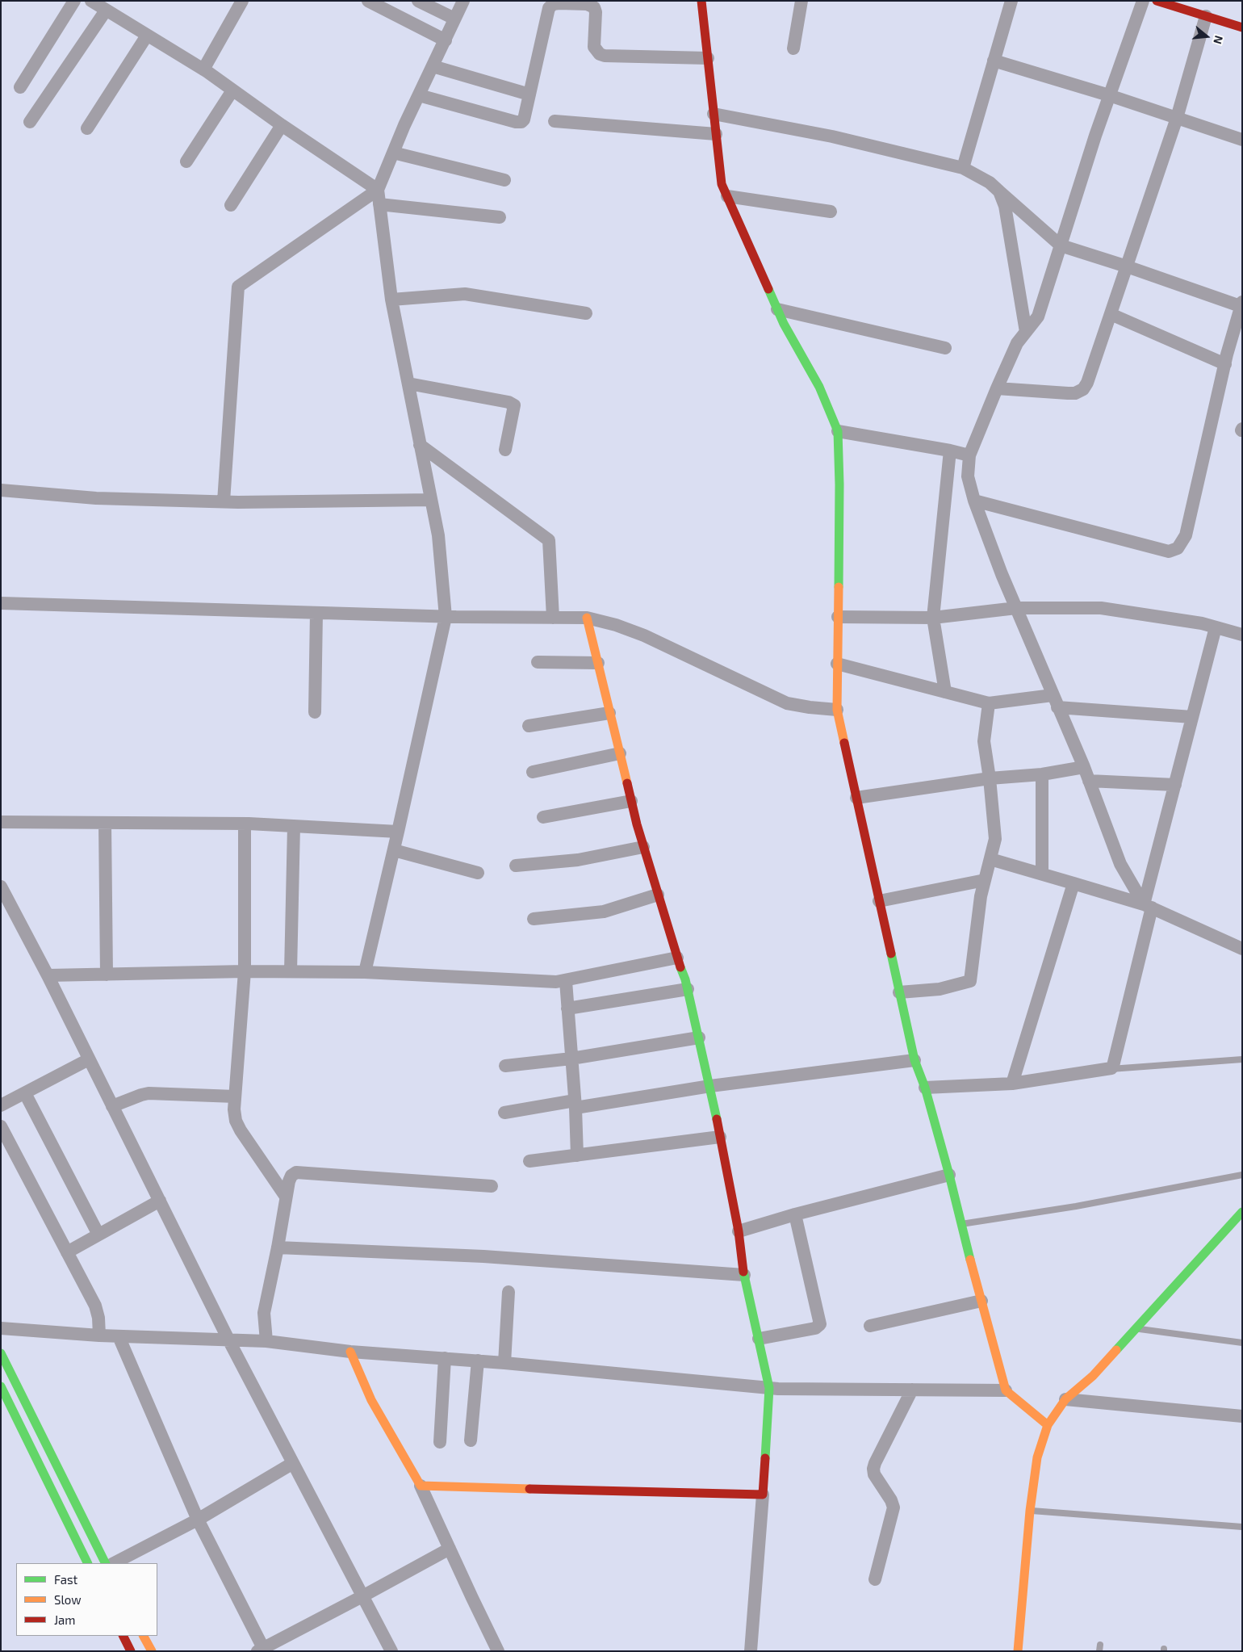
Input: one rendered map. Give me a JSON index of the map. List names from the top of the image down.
{
  "legend": ["Fast", "Slow", "Jam"],
  "north": "right"
}
